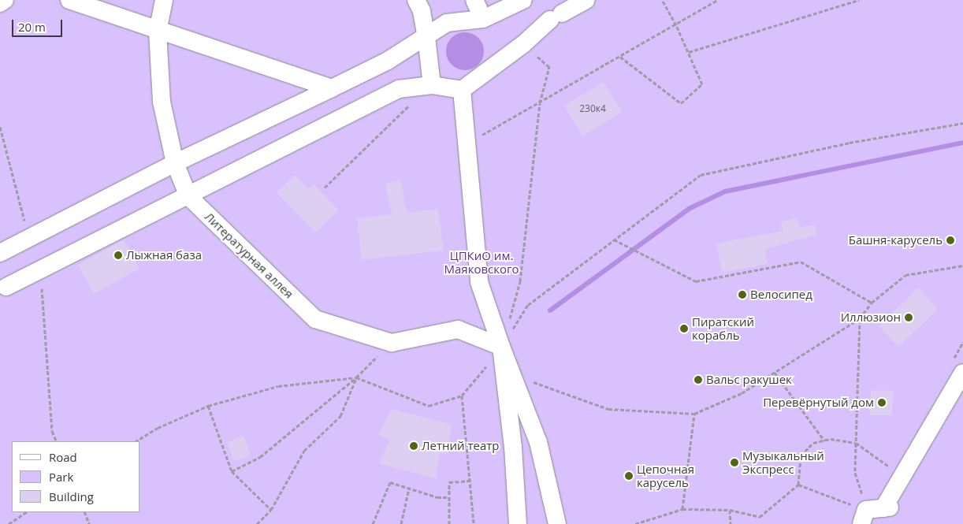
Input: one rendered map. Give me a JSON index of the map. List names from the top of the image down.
{
  "streets": {
    "street": ["Литературная аллея"]
  },
  "parks": ["ЦПКиО им. Маяковского"],
  "places": [
    "Башня-карусель",
    "Лыжная база",
    "Велосипед",
    "Иллюзион",
    "Пиратский корабль",
    "Вальс ракушек",
    "Перевёрнутый дом",
    "Летний театр",
    "Музыкальный Экспресс",
    "Цепочная карусель"
  ],
  "house_numbers": ["230к4"],
  "legend": ["Road", "Park", "Building"],
  "scale_bar": "20 m"
}
